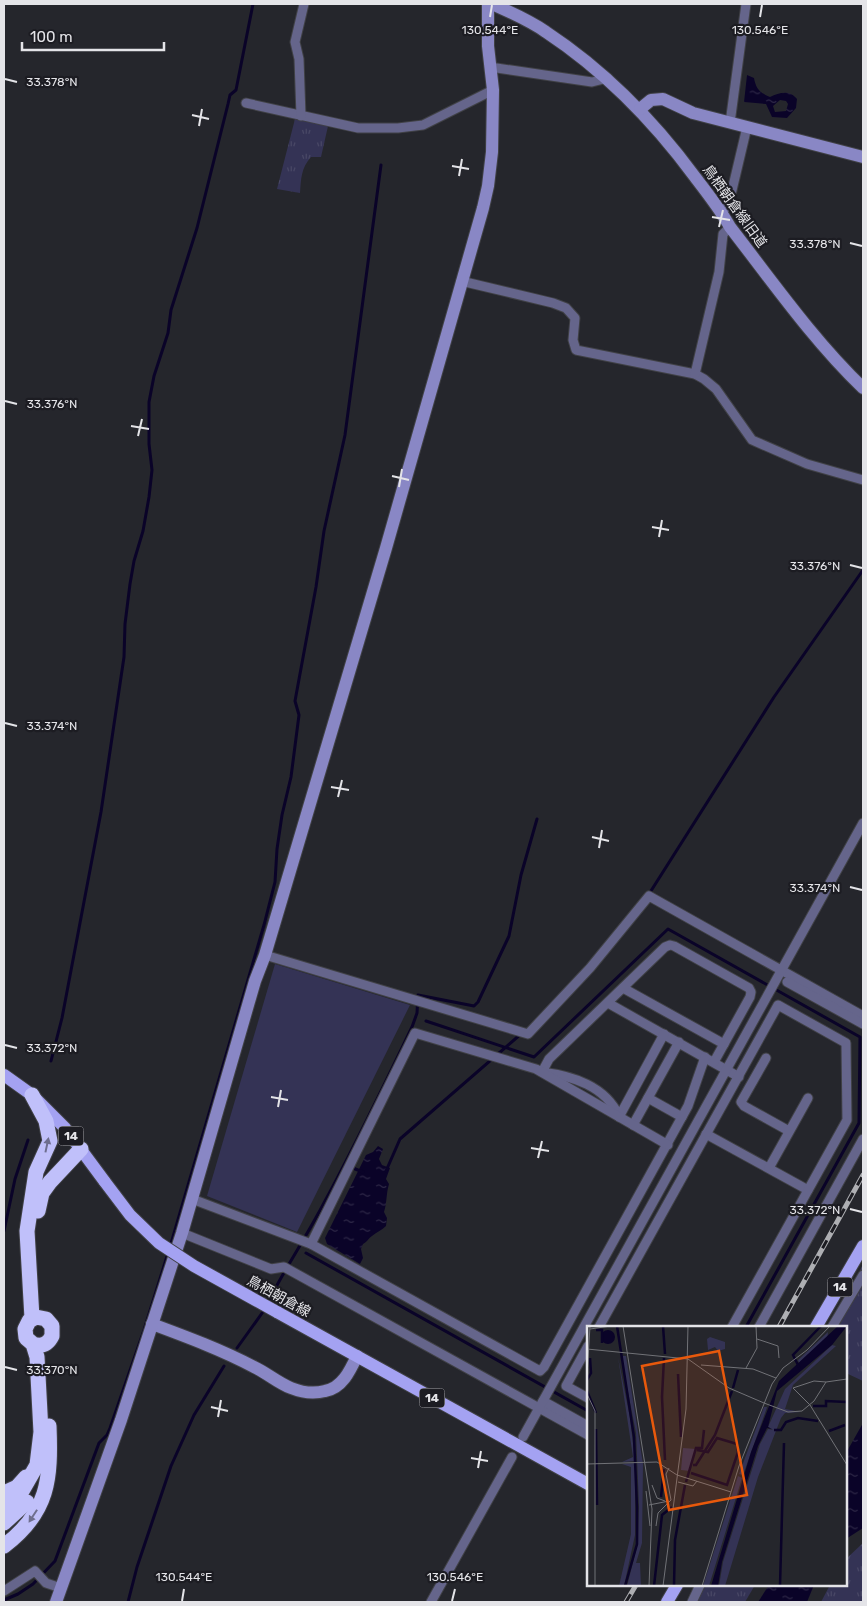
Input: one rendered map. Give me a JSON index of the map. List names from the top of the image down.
{
  "streets": {
    "main road": ["14", "鳥栖朝倉線"],
    "street": ["鳥栖朝倉線旧道"]
  },
  "scale_bar": "100 m",
  "coordinates": [
    "130.544°E",
    "130.546°E",
    "33.378°N",
    "33.376°N",
    "33.374°N",
    "33.372°N",
    "33.370°N"
  ]
}
